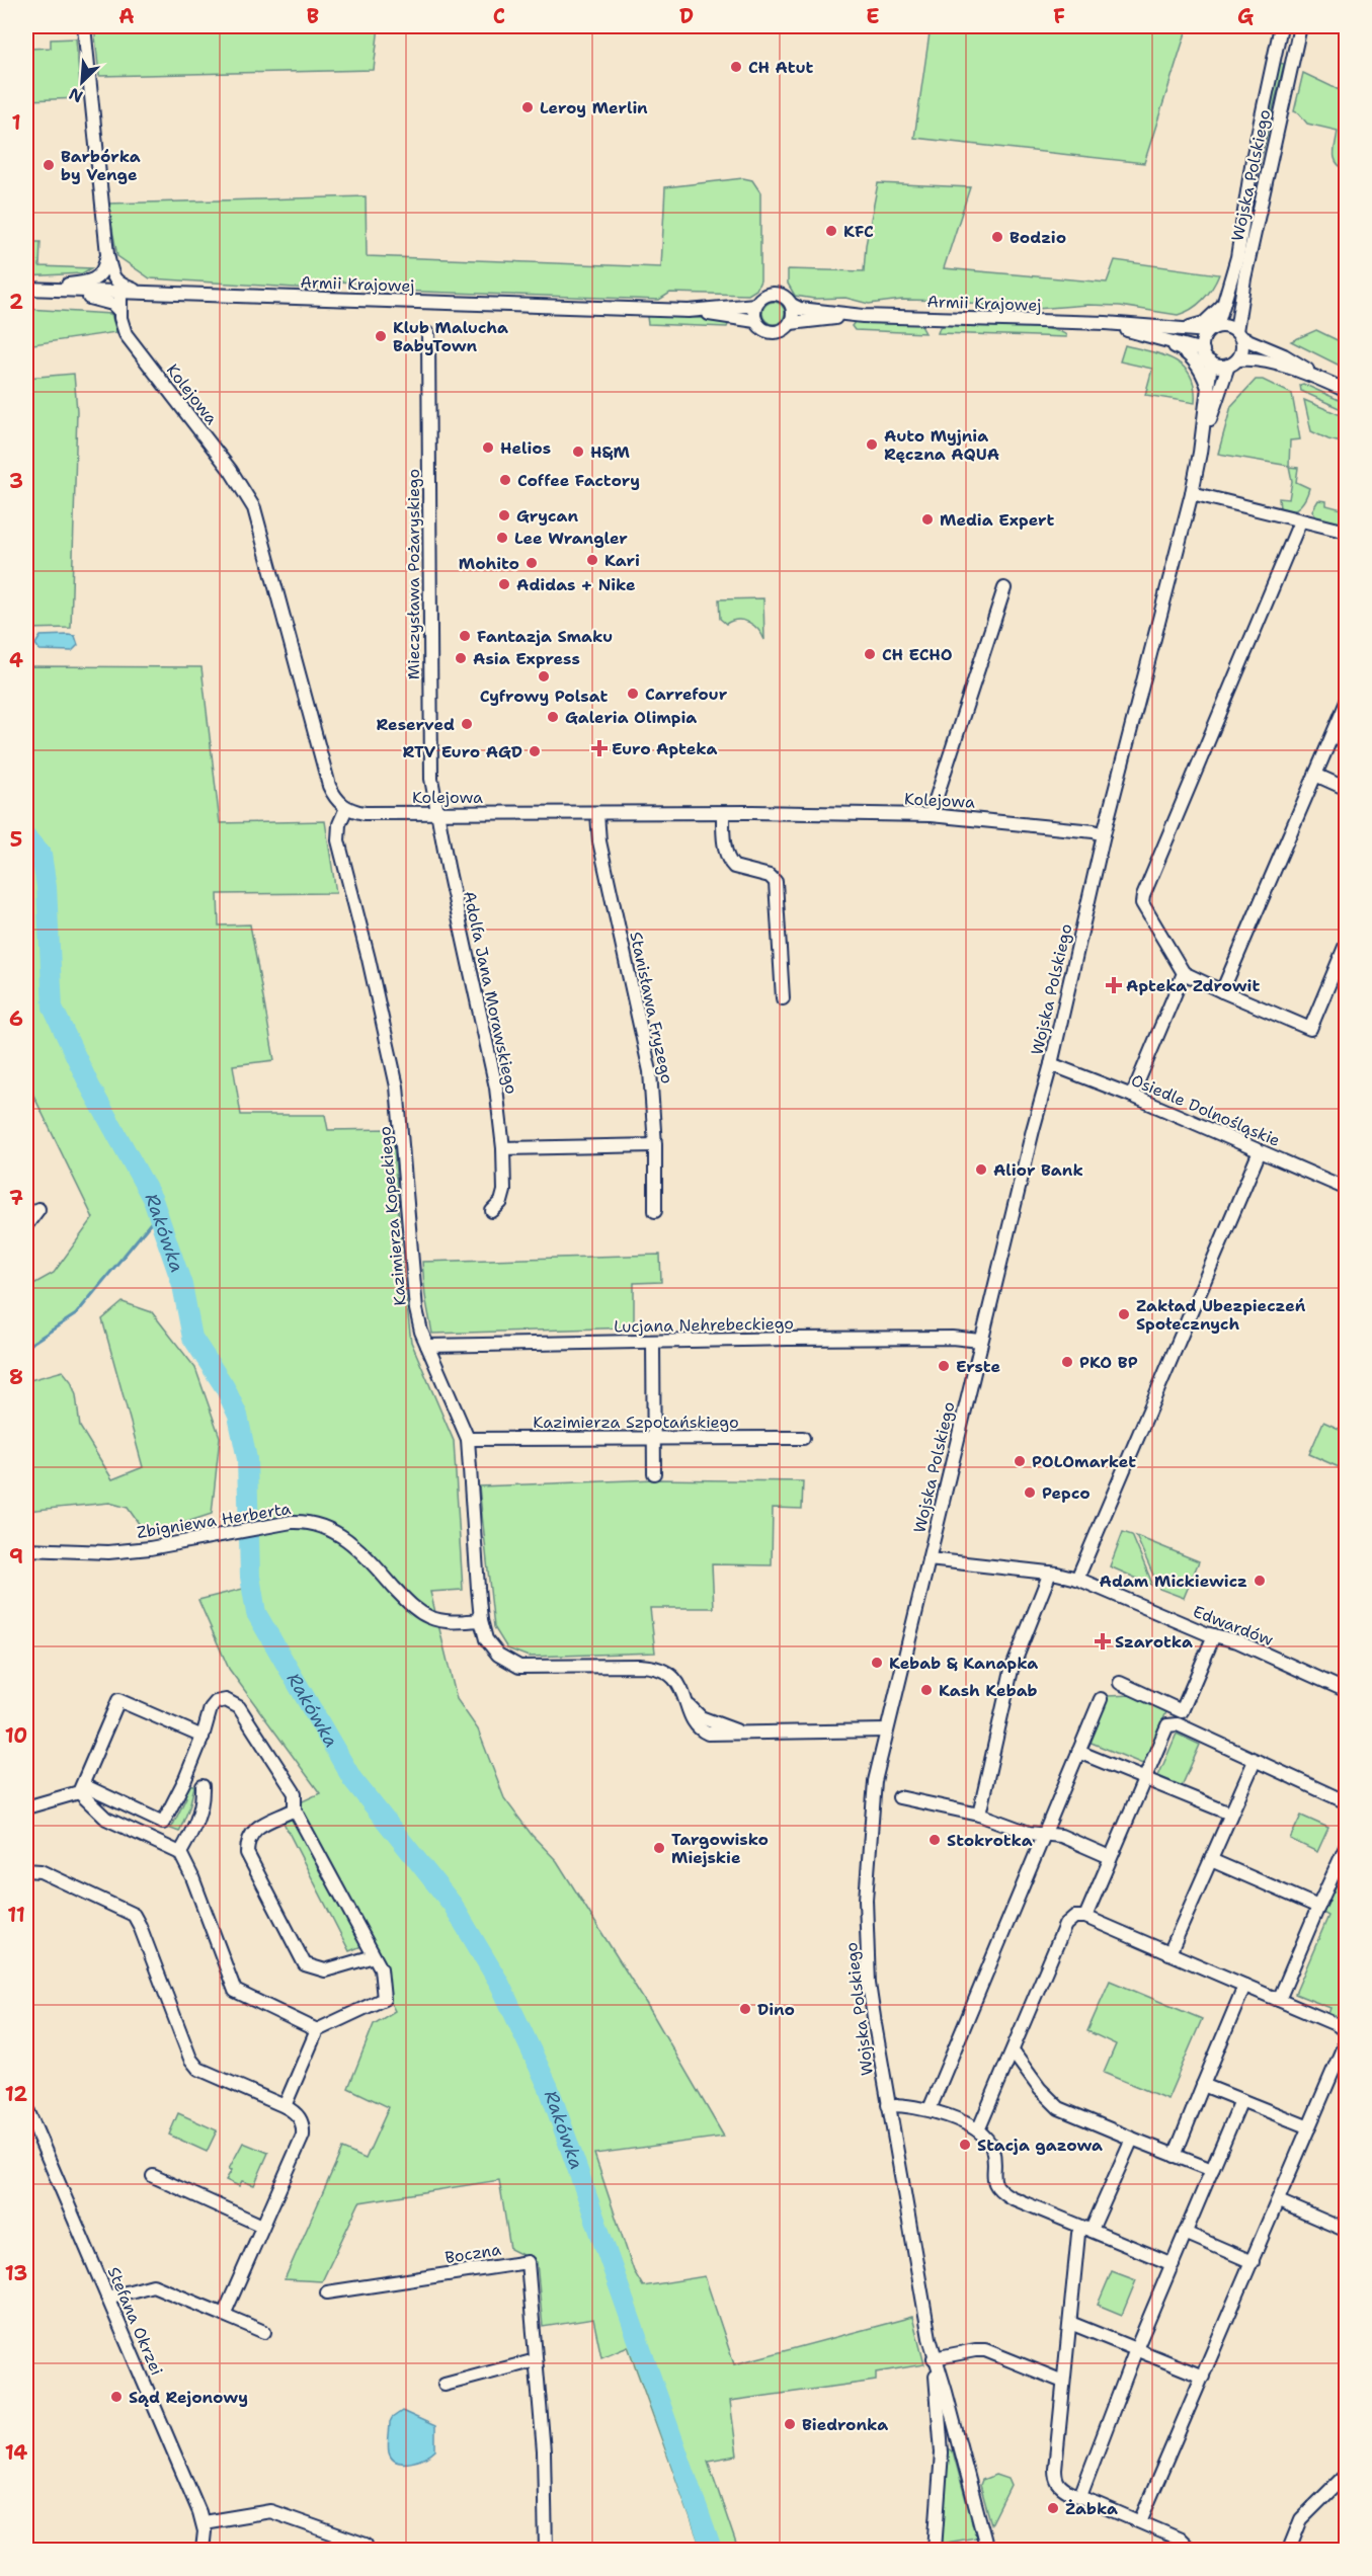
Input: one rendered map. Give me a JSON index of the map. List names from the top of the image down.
{
  "streets": {
    "street": [
      "Wojska Polskiego",
      "Armii Krajowej",
      "Kolejowa",
      "Mieczysława Pożaryskiego",
      "Adolfa Jana Morawskiego",
      "Stanisława Fryzego",
      "Osiedle Dolnośląskie",
      "Kazimierza Kopeckiego",
      "Lucjana Nehrebeckiego",
      "Kazimierza Szpotańskiego",
      "Zbigniewa Herberta",
      "Edwardów",
      "Boczna",
      "Stefana Okrzei"
    ]
  },
  "crossings": [
    ["Wojska Polskiego", "Armii Krajowej"],
    ["Wojska Polskiego", "Kolejowa"],
    ["Wojska Polskiego", "Osiedle Dolnośląskie"],
    ["Wojska Polskiego", "Kazimierza Kopeckiego"],
    ["Wojska Polskiego", "Lucjana Nehrebeckiego"],
    ["Wojska Polskiego", "Edwardów"],
    ["Armii Krajowej", "Kolejowa"],
    ["Kolejowa", "Mieczysława Pożaryskiego"],
    ["Kolejowa", "Adolfa Jana Morawskiego"],
    ["Kolejowa", "Stanisława Fryzego"],
    ["Kolejowa", "Kazimierza Kopeckiego"],
    ["Mieczysława Pożaryskiego", "Adolfa Jana Morawskiego"],
    ["Kazimierza Kopeckiego", "Lucjana Nehrebeckiego"],
    ["Kazimierza Kopeckiego", "Kazimierza Szpotańskiego"],
    ["Kazimierza Kopeckiego", "Zbigniewa Herberta"]
  ],
  "water": ["Rakówka"],
  "places": {
    "other": [
      "CH Atut",
      "Leroy Merlin",
      "Barbórka by Venge",
      "KFC",
      "Bodzio",
      "Klub Malucha BabyTown",
      "Auto Myjnia Ręczna AQUA",
      "Helios",
      "H&M",
      "Coffee Factory",
      "Grycan",
      "Media Expert",
      "Lee Wrangler",
      "Kari",
      "Mohito",
      "Adidas + Nike",
      "Fantazja Smaku",
      "CH ECHO",
      "Asia Express",
      "Cyfrowy Polsat",
      "Carrefour",
      "Galeria Olimpia",
      "Reserved",
      "RTV Euro AGD",
      "Alior Bank",
      "Zakład Ubezpieczeń Społecznych",
      "PKO BP",
      "Erste",
      "POLOmarket",
      "Pepco",
      "Adam Mickiewicz",
      "Kebab & Kanapka",
      "Kash Kebab",
      "Stokrotka",
      "Targowisko Miejskie",
      "Dino",
      "Stacja gazowa",
      "Sąd Rejonowy",
      "Biedronka",
      "Żabka"
    ],
    "health": ["Euro Apteka", "Apteka Zdrowit", "Szarotka"]
  },
  "north": "bottom left",
  "grid": {
    "columns": [
      "A",
      "B",
      "C",
      "D",
      "E",
      "F",
      "G"
    ],
    "rows": [
      "1",
      "2",
      "3",
      "4",
      "5",
      "6",
      "7",
      "8",
      "9",
      "10",
      "11",
      "12",
      "13",
      "14"
    ]
  }
}
